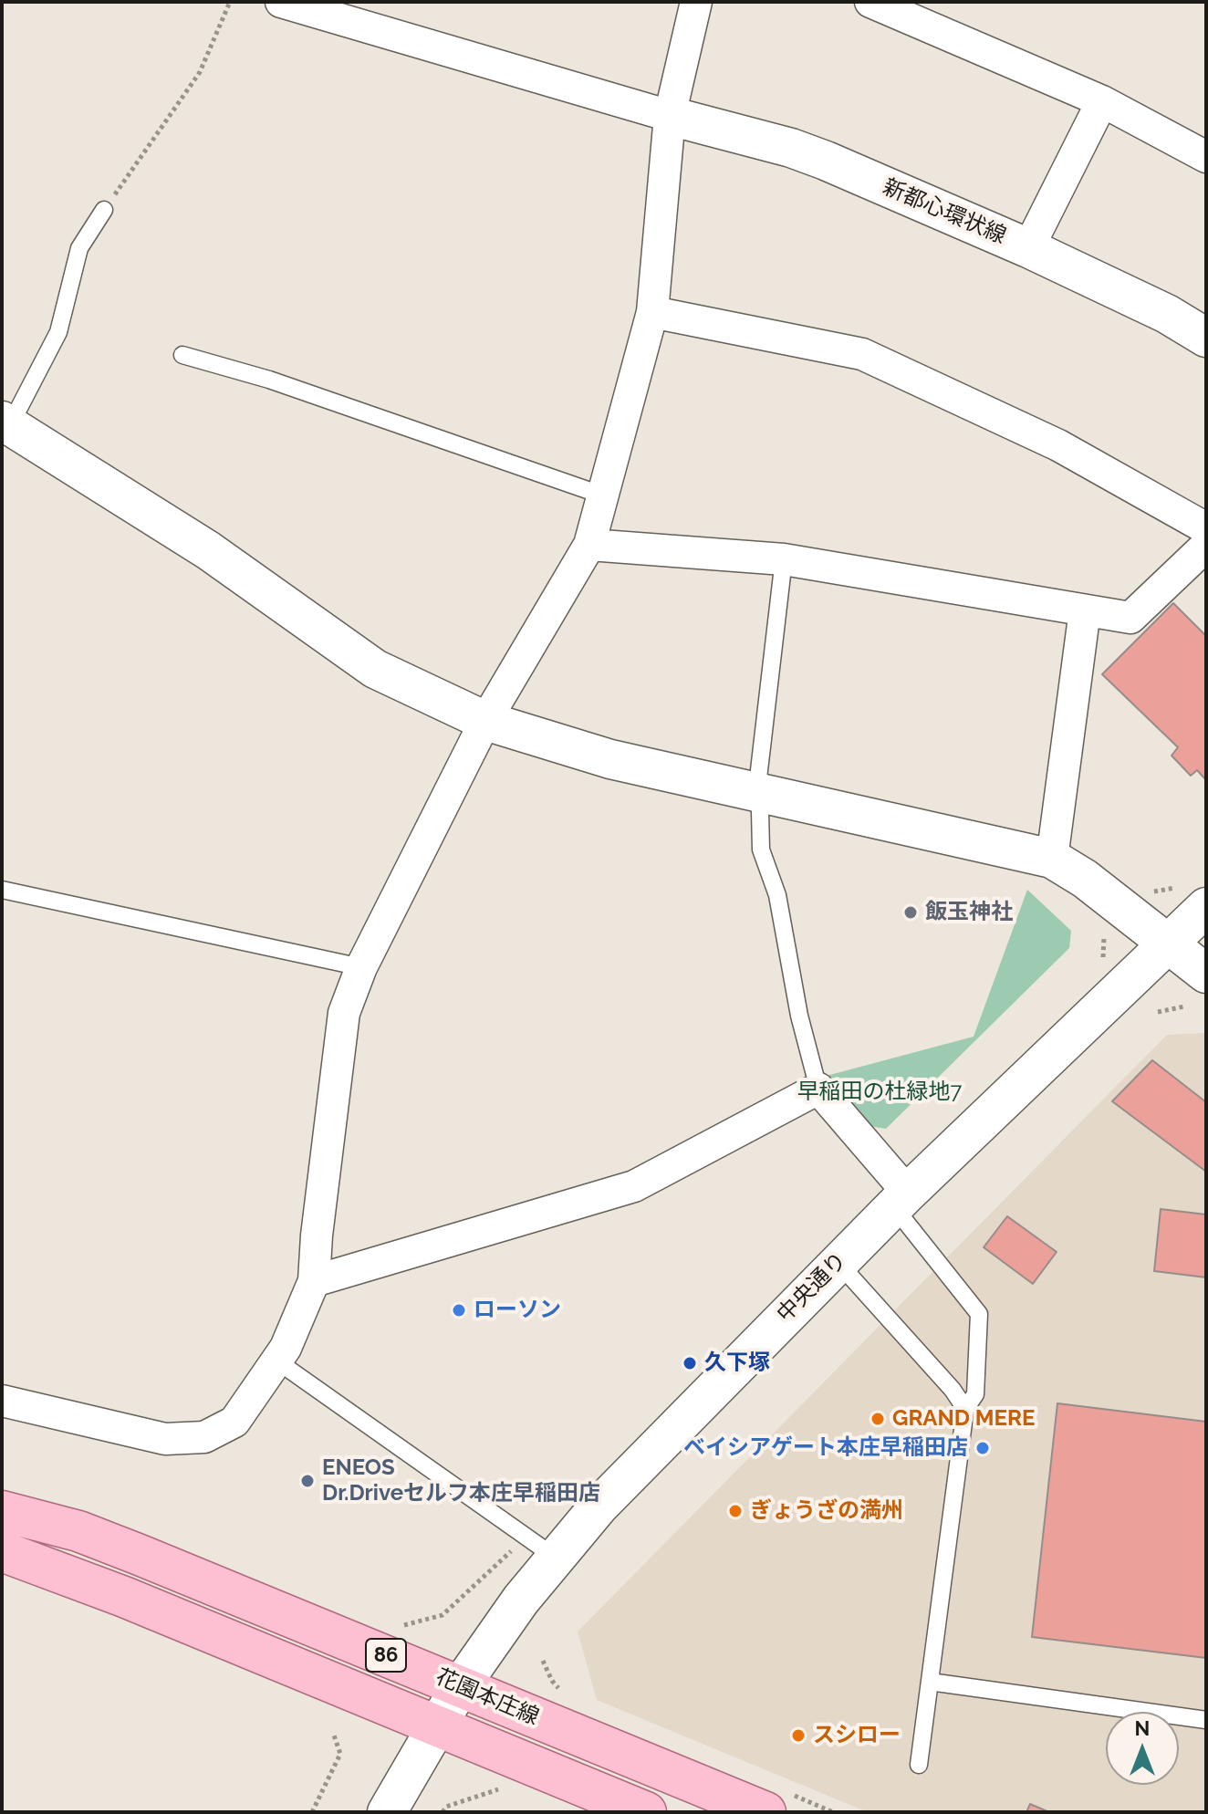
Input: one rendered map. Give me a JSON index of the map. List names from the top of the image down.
{
  "streets": {
    "main road": ["86", "花園本庄線"],
    "street": ["新都心環状線", "中央通り"]
  },
  "crossings": [
    ["中央通り", "花園本庄線"]
  ],
  "parks": ["早稲田の杜緑地7"],
  "places": [
    "飯玉神社",
    "ローソン",
    "久下塚",
    "GRAND MERE",
    "ベイシアゲート本庄早稲田店",
    "ENEOS Dr.Driveセルフ本庄早稲田店",
    "ぎょうざの満州",
    "スシロー"
  ],
  "north": "top"
}
